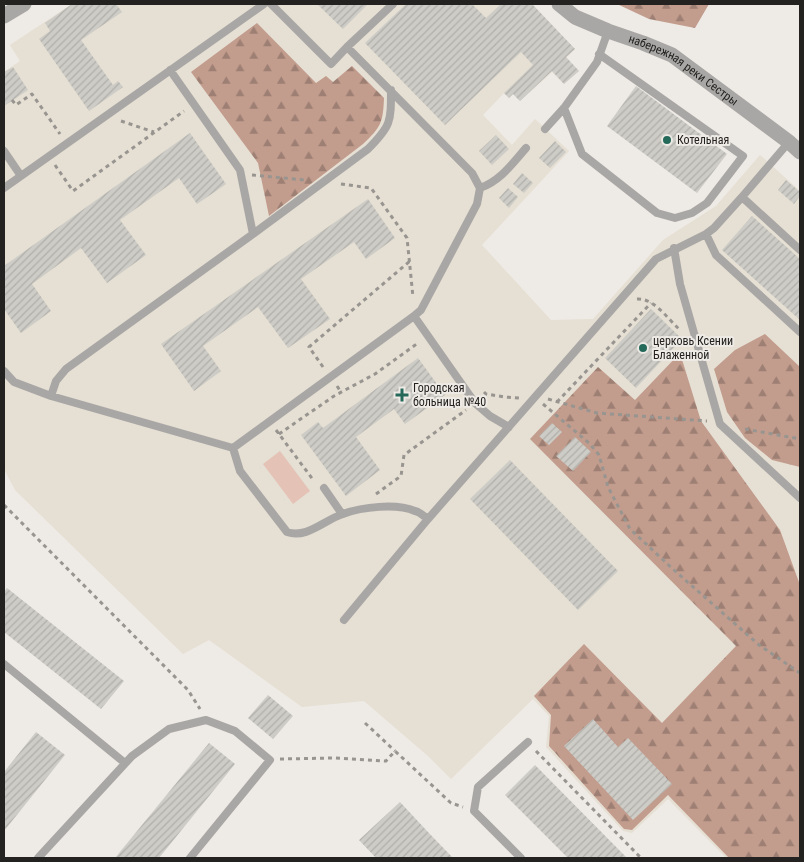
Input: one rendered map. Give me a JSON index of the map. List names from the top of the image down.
{
  "streets": {
    "street": ["набережная реки Сестры"]
  },
  "places": {
    "other": ["Котельная", "церковь Ксении Блаженной"],
    "health": ["Городская больница №40"]
  }
}
